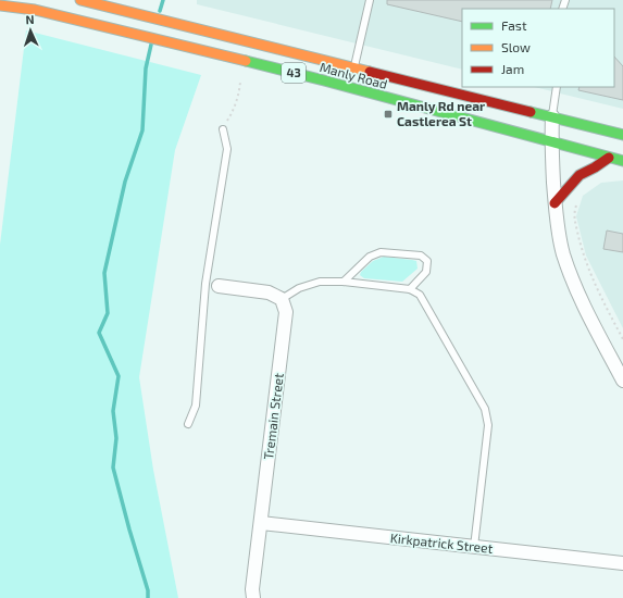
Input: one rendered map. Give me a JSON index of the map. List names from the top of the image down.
{
  "streets": {
    "main road": ["43", "Manly Road"],
    "street": ["Tremain Street", "Kirkpatrick Street"]
  },
  "crossings": [
    ["Tremain Street", "Kirkpatrick Street"]
  ],
  "places": {
    "transit": ["Manly Rd near Castlerea St"]
  },
  "legend": ["Fast", "Slow", "Jam"],
  "north": "top"
}
